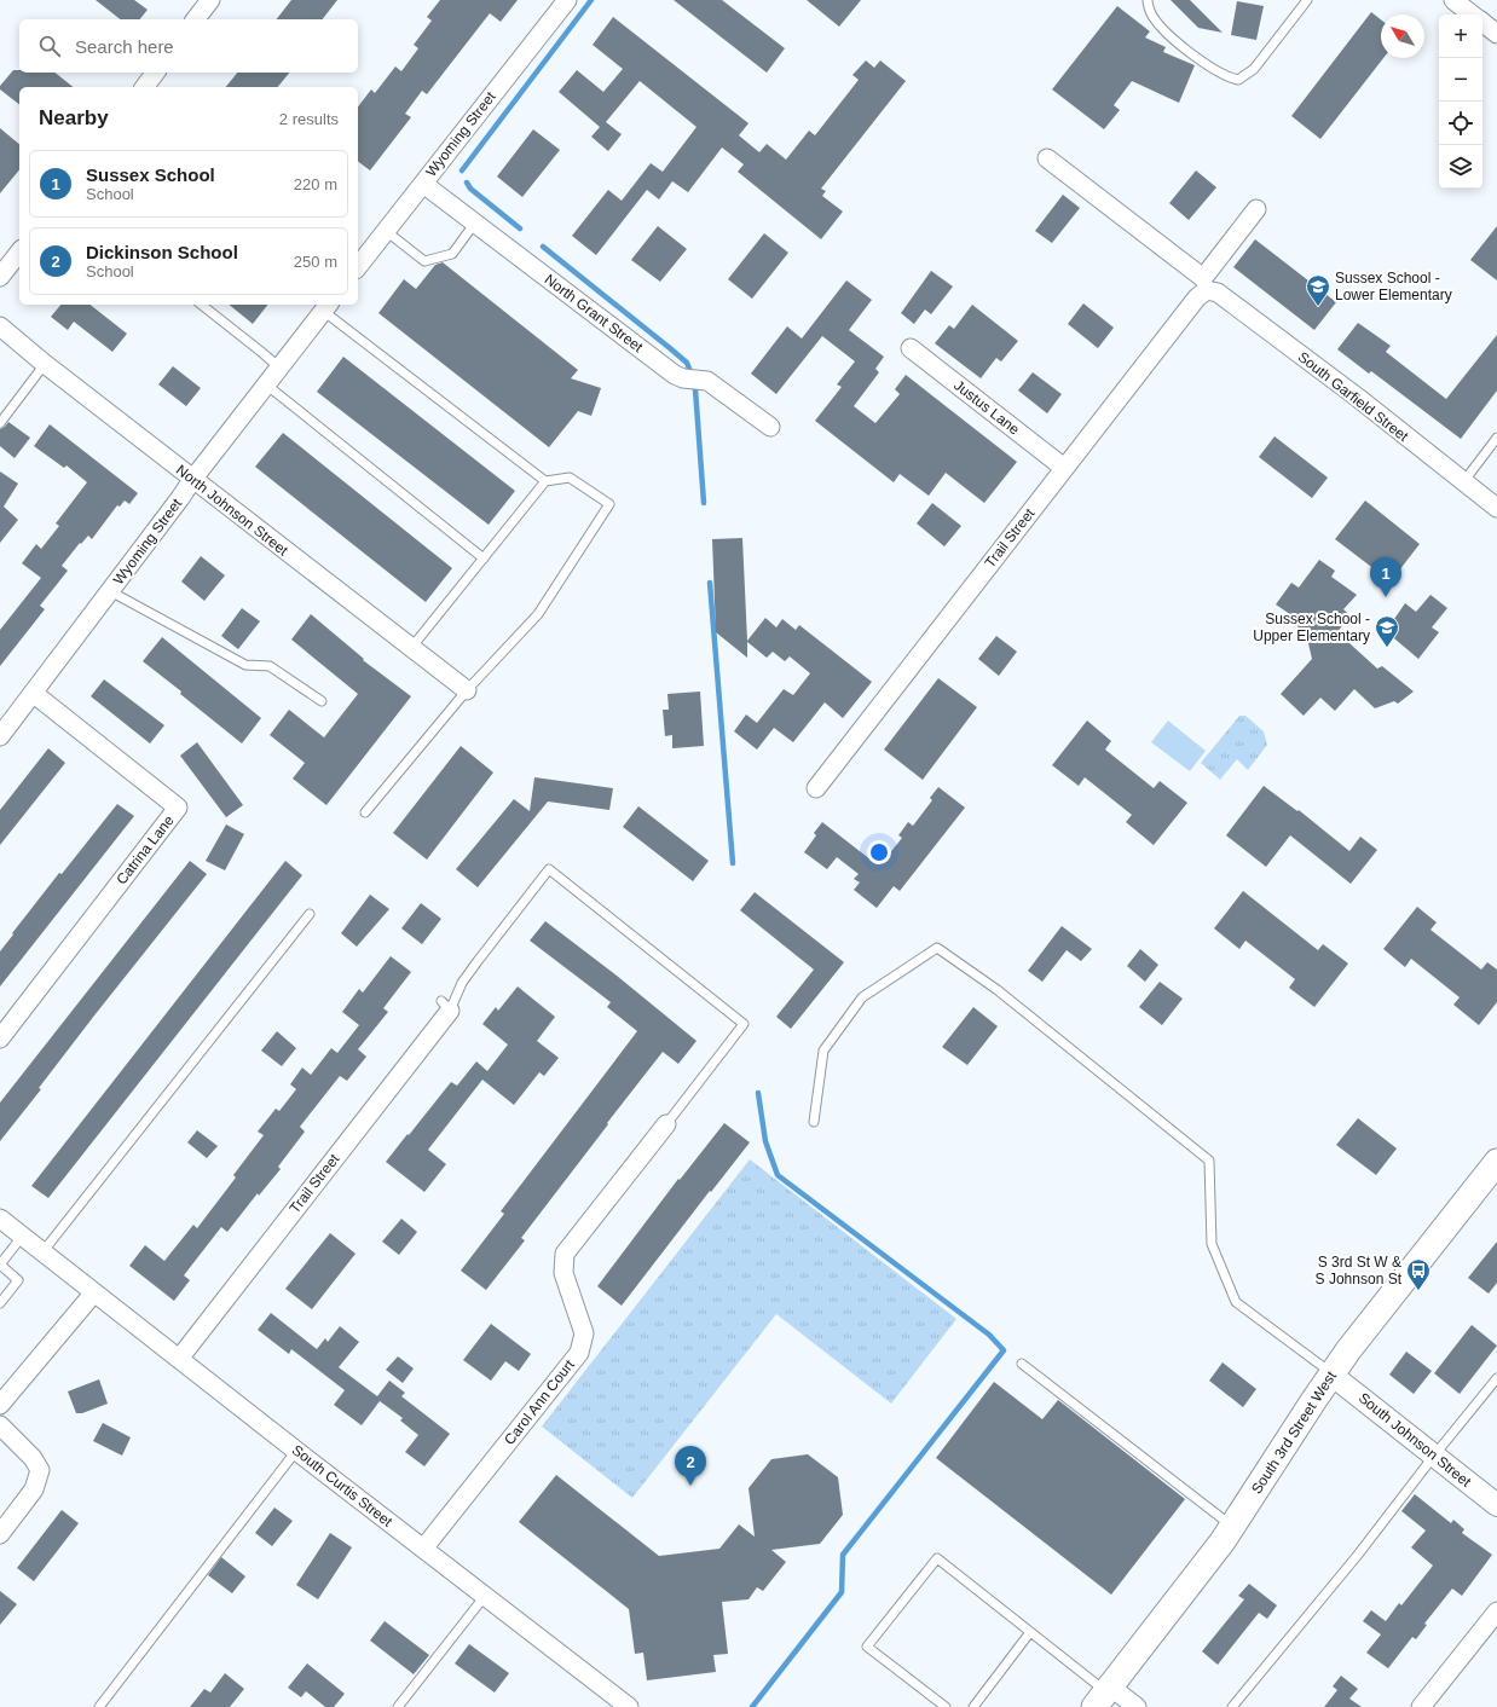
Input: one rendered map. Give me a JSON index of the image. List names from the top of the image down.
{
  "streets": {
    "main road": ["South 3rd Street West"],
    "street": [
      "Wyoming Street",
      "North Grant Street",
      "South Garfield Street",
      "Justus Lane",
      "North Johnson Street",
      "Trail Street",
      "Catrina Lane",
      "Carol Ann Court",
      "South Johnson Street",
      "South Curtis Street"
    ]
  },
  "crossings": [
    ["Wyoming Street", "North Grant Street"],
    ["Wyoming Street", "North Johnson Street"],
    ["Wyoming Street", "Catrina Lane"],
    ["South Garfield Street", "Trail Street"],
    ["Justus Lane", "Trail Street"],
    ["Trail Street", "South Curtis Street"],
    ["Carol Ann Court", "South Curtis Street"],
    ["South 3rd Street West", "South Johnson Street"]
  ],
  "places": {
    "school or university": ["Sussex School - Lower Elementary", "Sussex School - Upper Elementary"],
    "bus stop": ["S 3rd St W & S Johnson St"]
  },
  "north": "top left",
  "page": {
    "map_buttons": ["+", "−"],
    "search": "Search here",
    "heading": ["Nearby", "2 results"],
    "list": [
      {
        "mark": "1",
        "name": "Sussex School",
        "note": "School",
        "value": "220 m"
      },
      {
        "mark": "2",
        "name": "Dickinson School",
        "note": "School",
        "value": "250 m"
      }
    ],
    "pins": ["1", "2"]
  }
}
